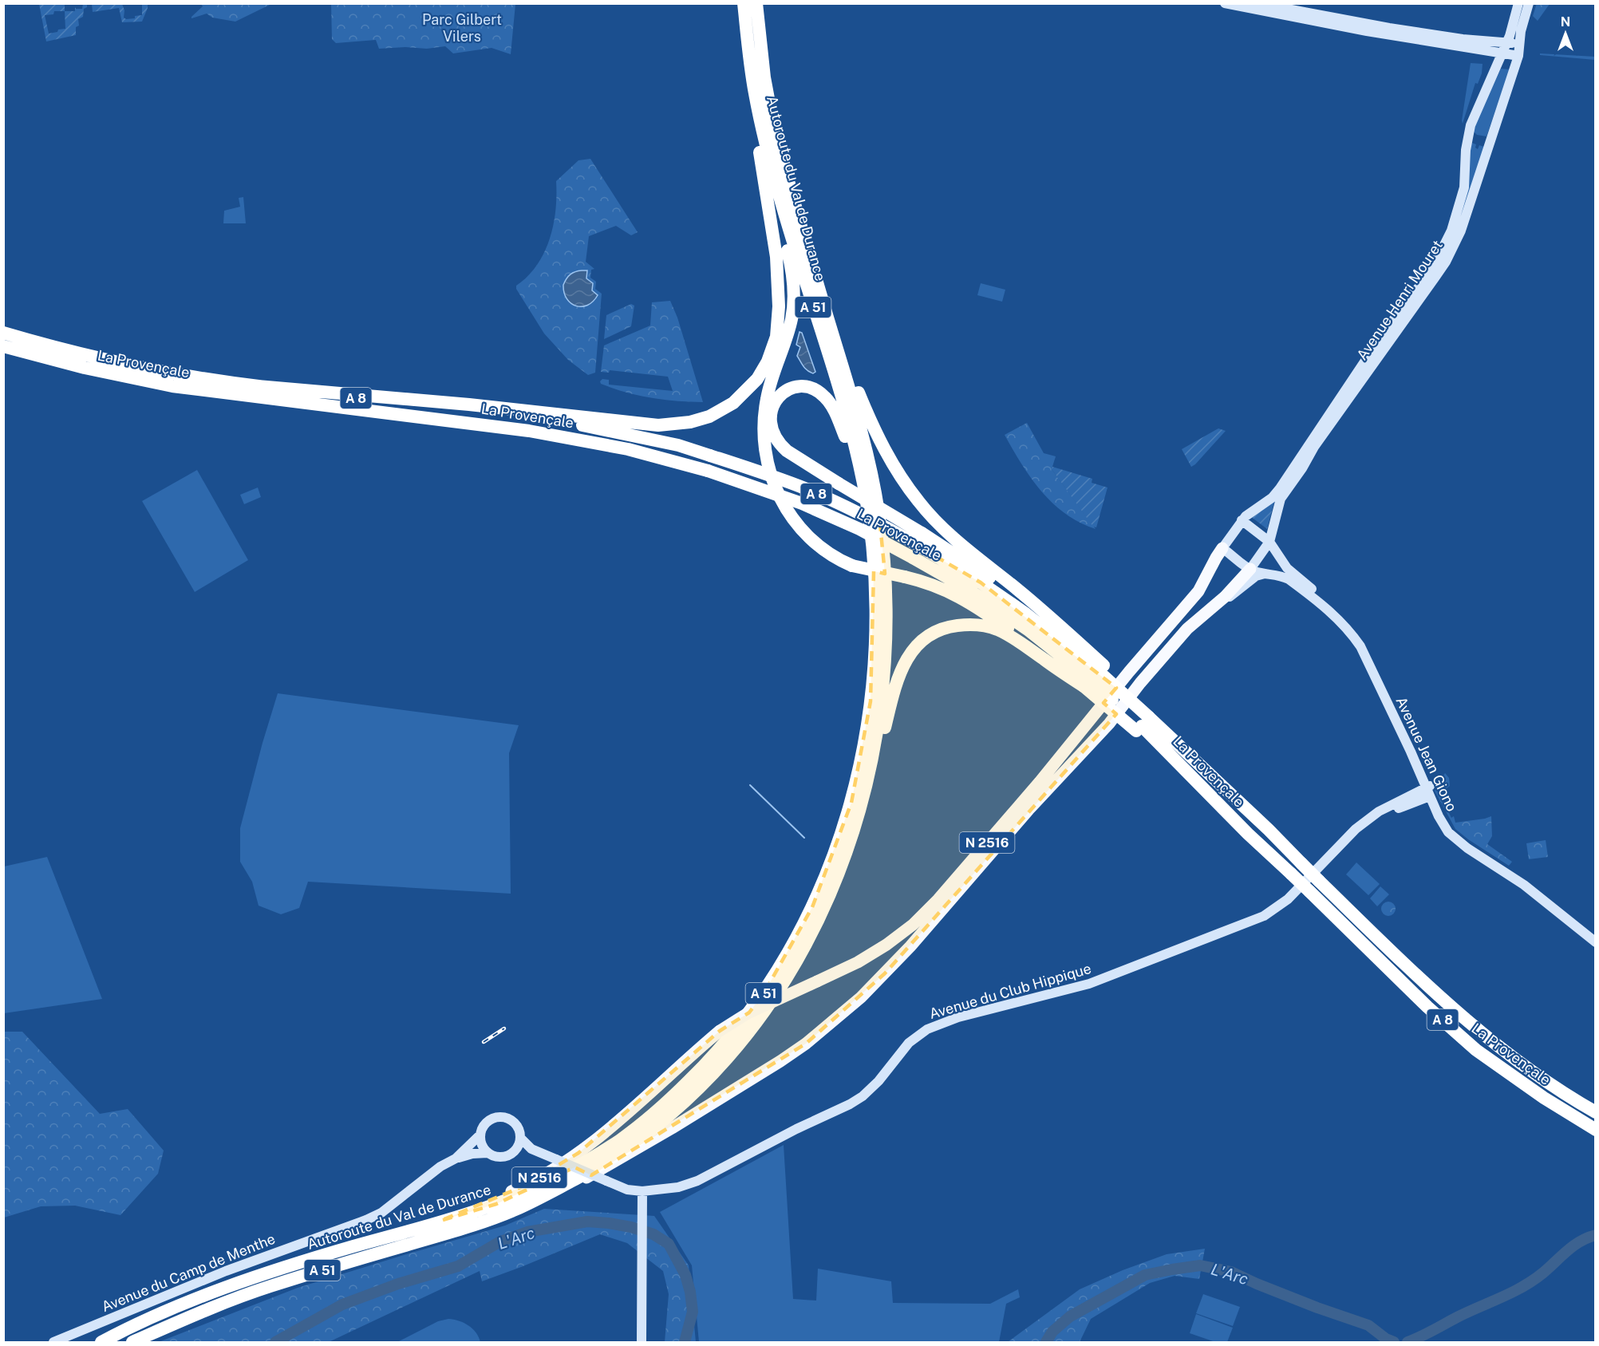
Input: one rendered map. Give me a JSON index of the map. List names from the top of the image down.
{
  "streets": {
    "highway": [
      "Autoroute du Val de Durance",
      "A 51",
      "La Provençale",
      "A 8",
      "N 2516"
    ],
    "main road": [
      "Avenue Henri Mouret",
      "Avenue Jean Giono",
      "Avenue du Club Hippique",
      "Avenue du Camp de Menthe"
    ]
  },
  "crossings": [
    ["Autoroute du Val de Durance", "N 2516"],
    ["Avenue Henri Mouret", "Avenue Jean Giono"],
    ["Avenue Henri Mouret", "N 2516"],
    ["Avenue Jean Giono", "N 2516"],
    ["Avenue Jean Giono", "Avenue du Club Hippique"],
    ["Avenue du Club Hippique", "Avenue du Camp de Menthe"]
  ],
  "water": ["L'Arc"],
  "parks": ["Parc Gilbert Vilers"],
  "north": "top"
}
